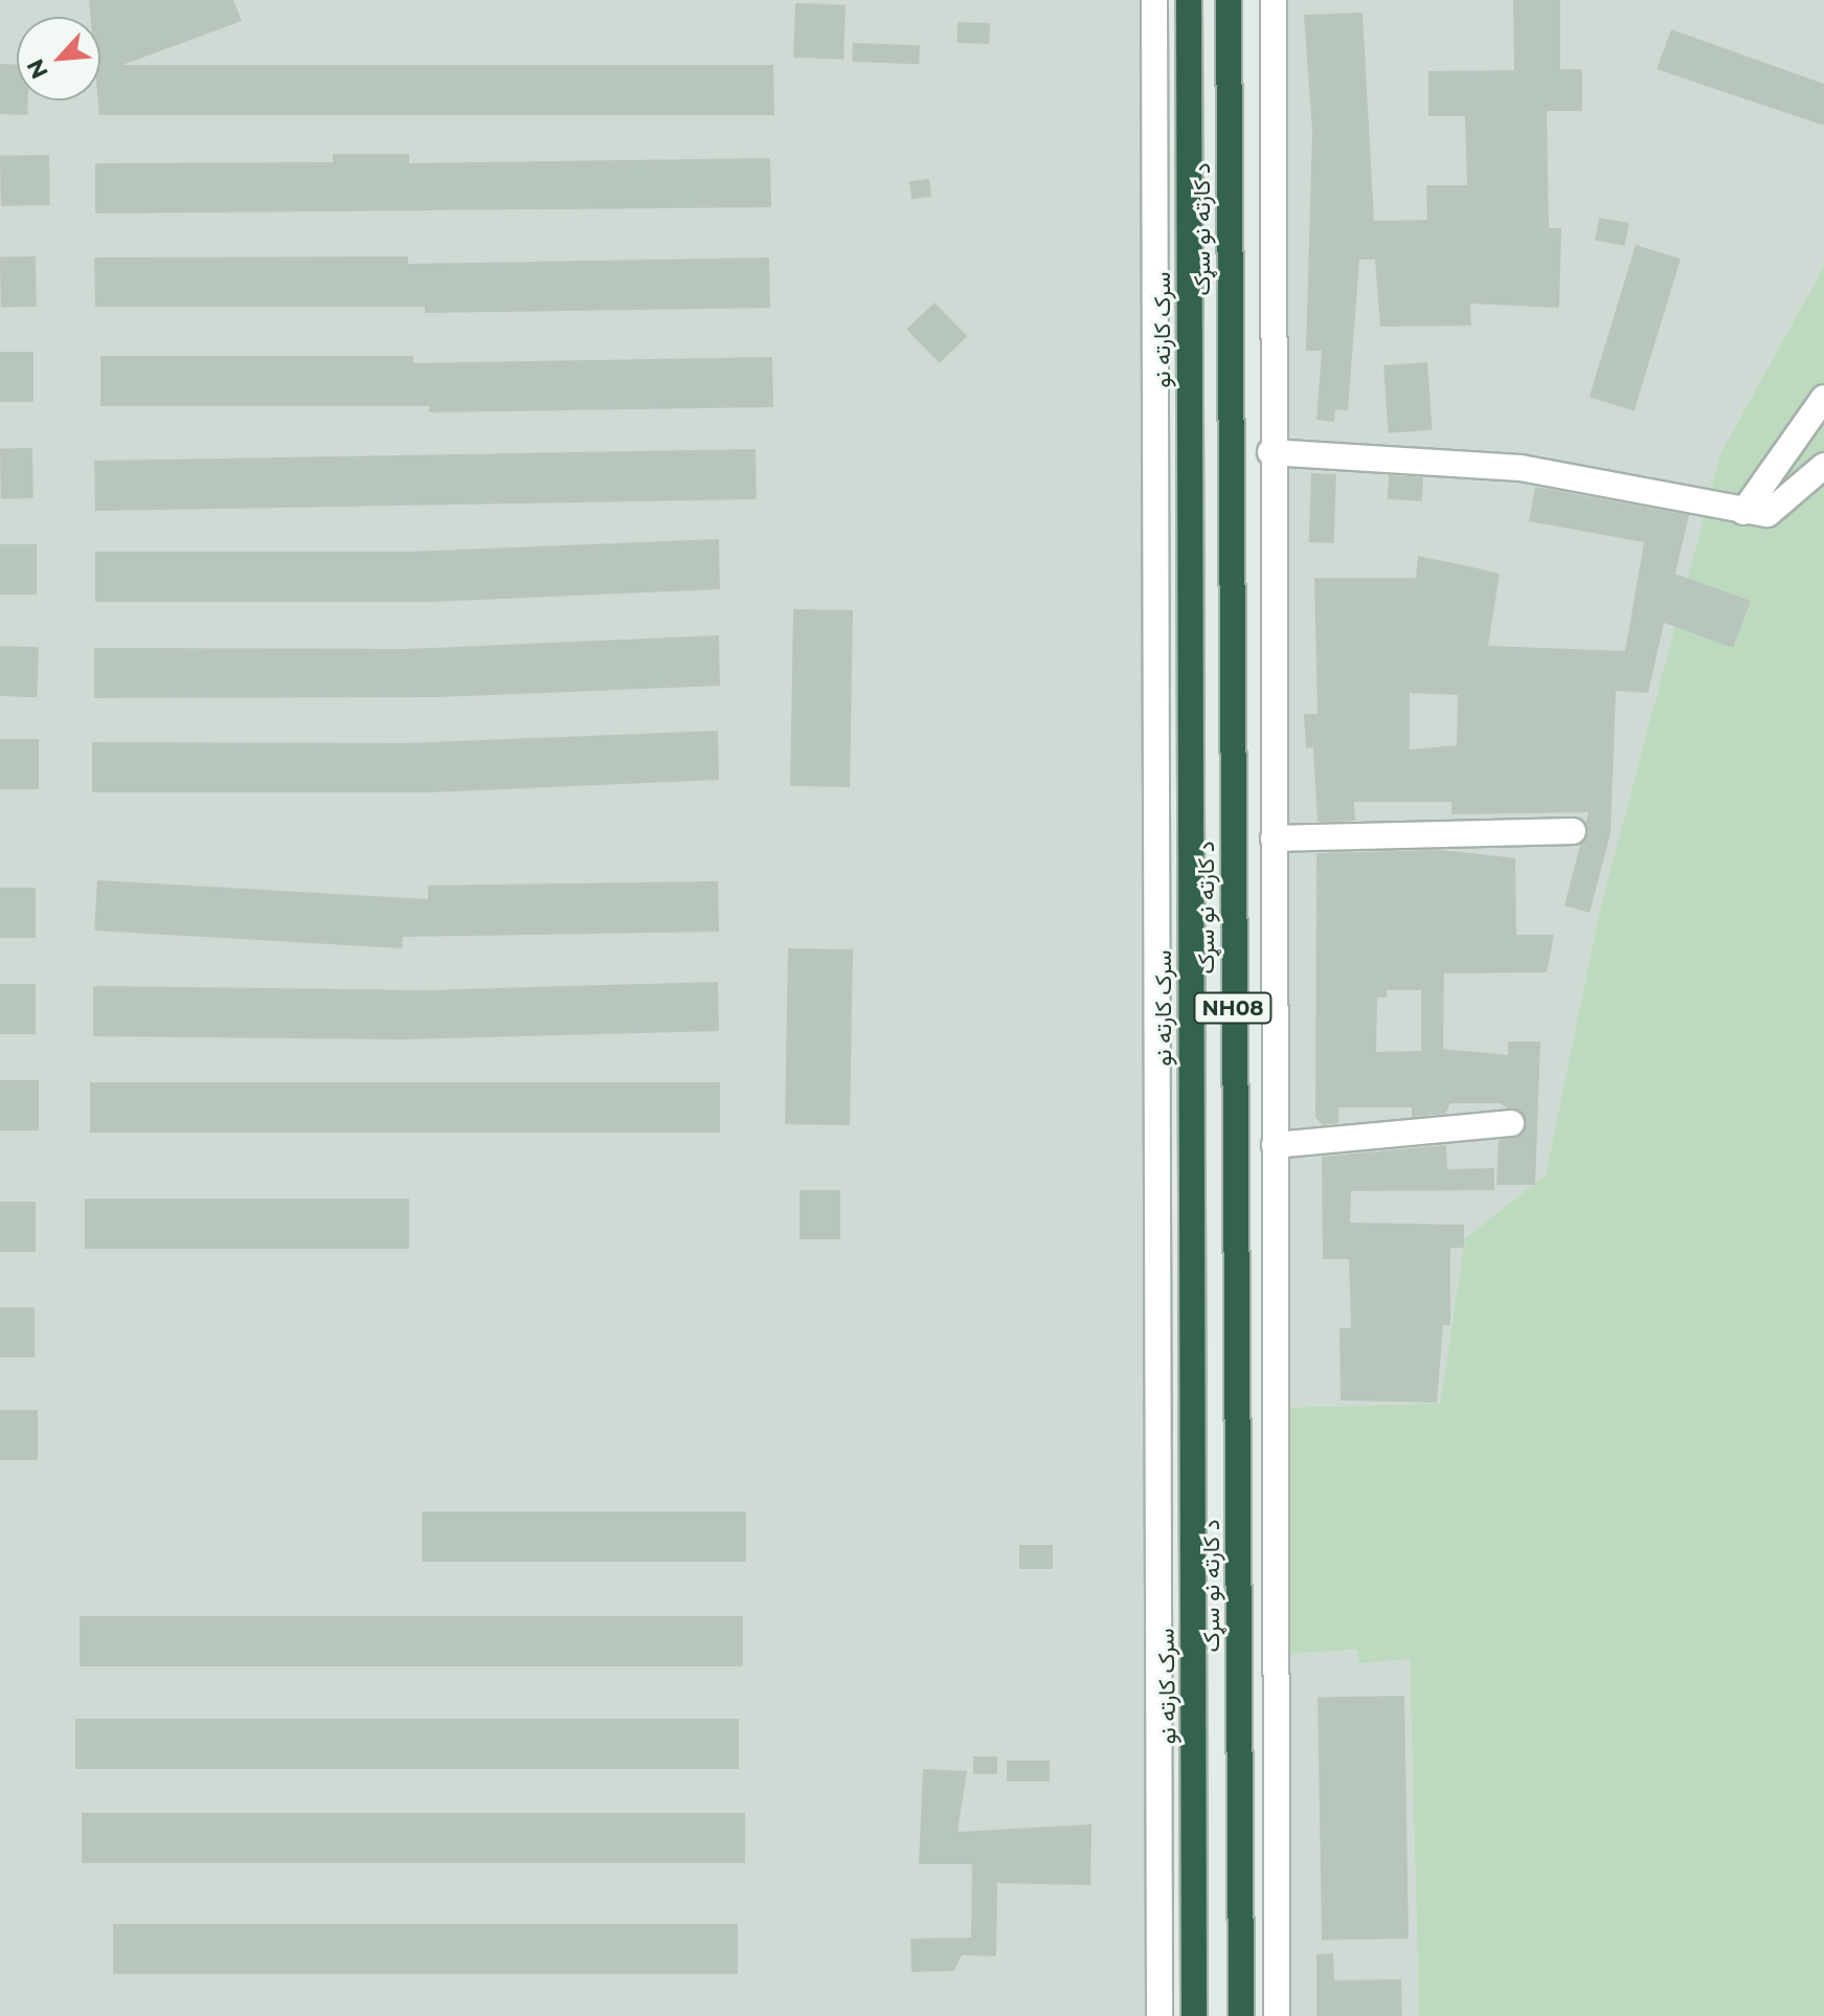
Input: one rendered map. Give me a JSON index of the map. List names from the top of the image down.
{
  "streets": {
    "highway": ["د کارته نو سړک", "سرک کارته نو", "NH08"]
  },
  "north": "bottom left"
}
